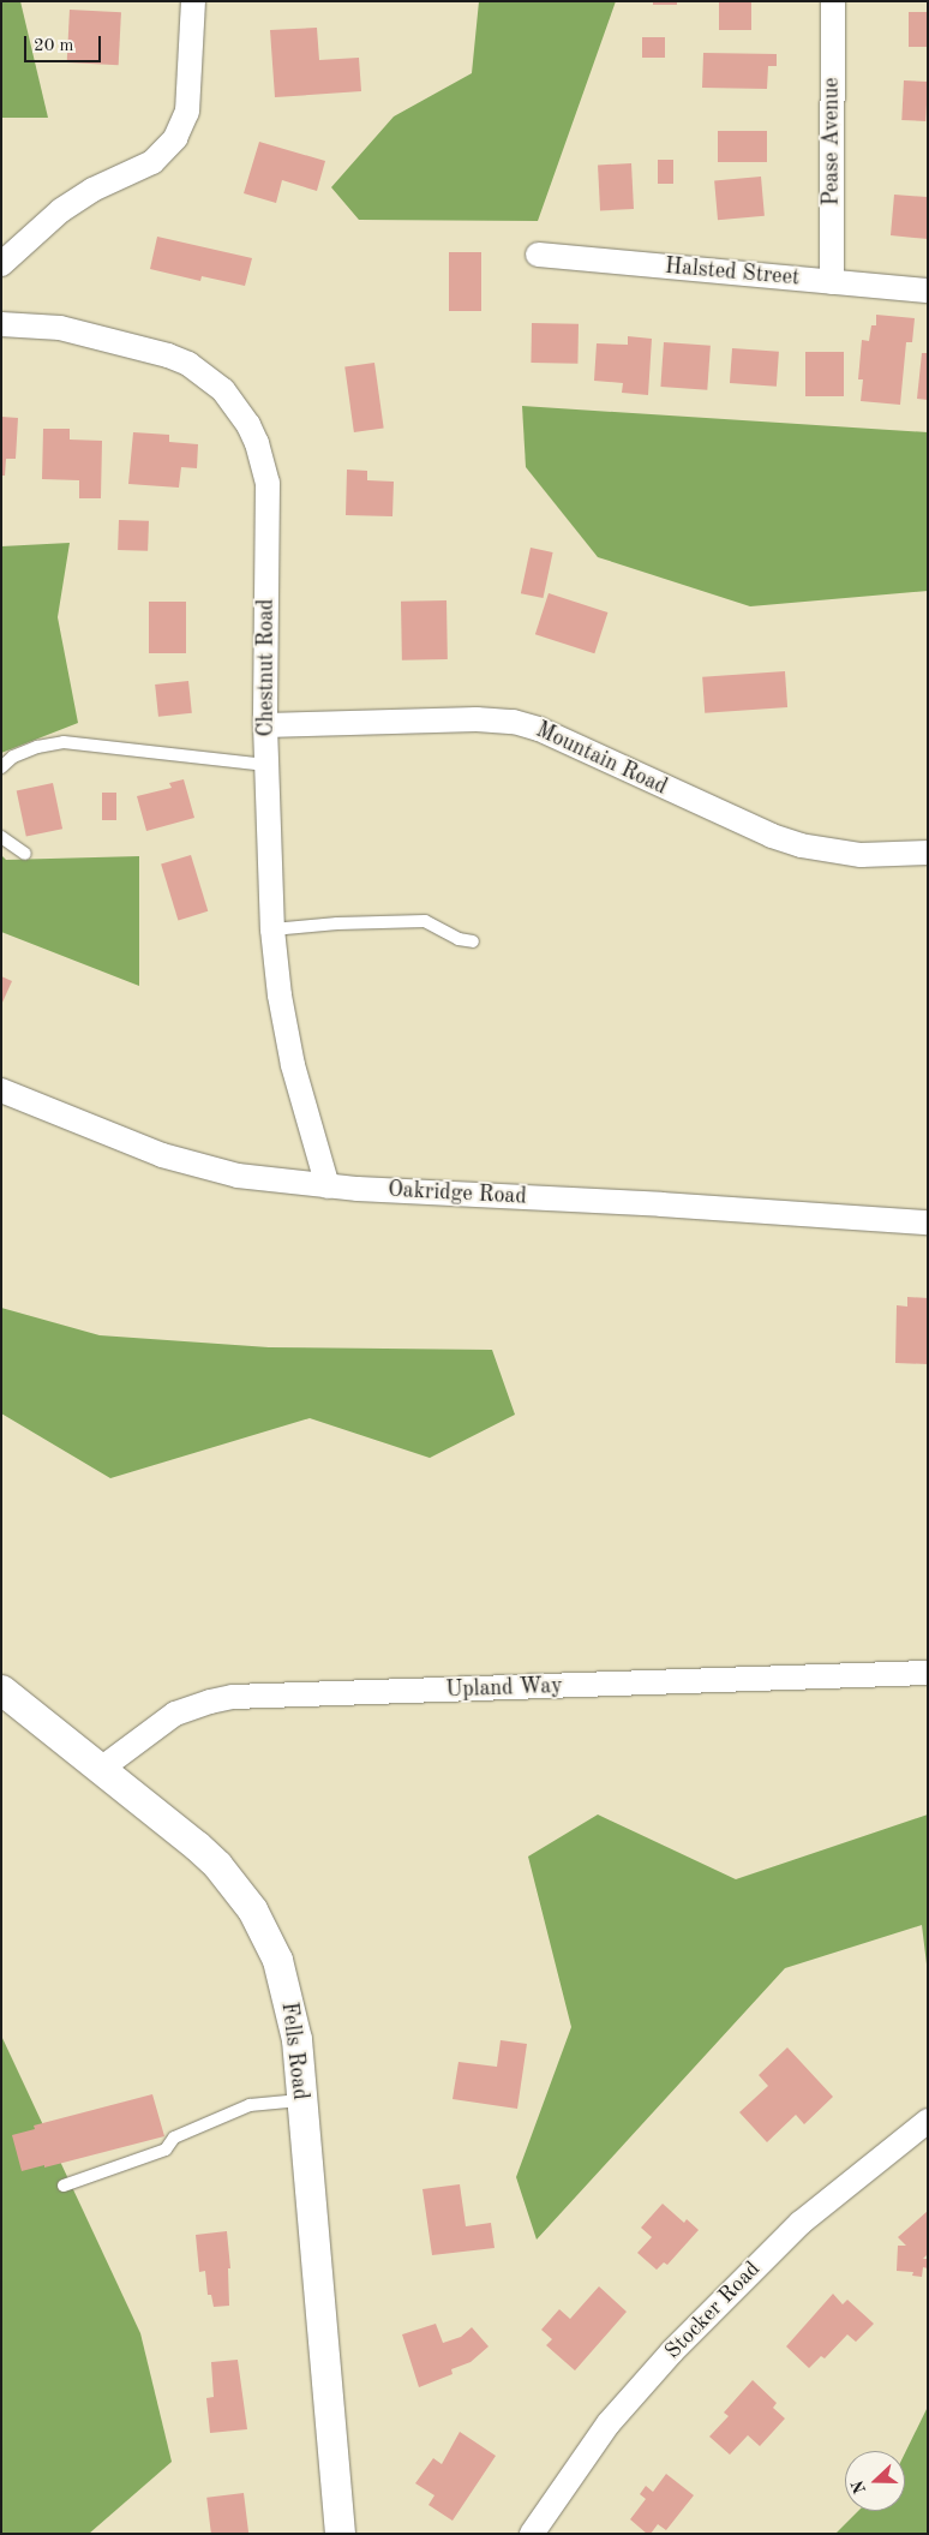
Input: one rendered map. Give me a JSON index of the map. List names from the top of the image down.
{
  "streets": {
    "street": [
      "Pease Avenue",
      "Halsted Street",
      "Chestnut Road",
      "Mountain Road",
      "Oakridge Road",
      "Upland Way",
      "Fells Road",
      "Stocker Road"
    ]
  },
  "crossings": [
    ["Pease Avenue", "Halsted Street"],
    ["Chestnut Road", "Mountain Road"],
    ["Chestnut Road", "Oakridge Road"],
    ["Upland Way", "Fells Road"]
  ],
  "scale_bar": "20 m",
  "north": "left"
}
